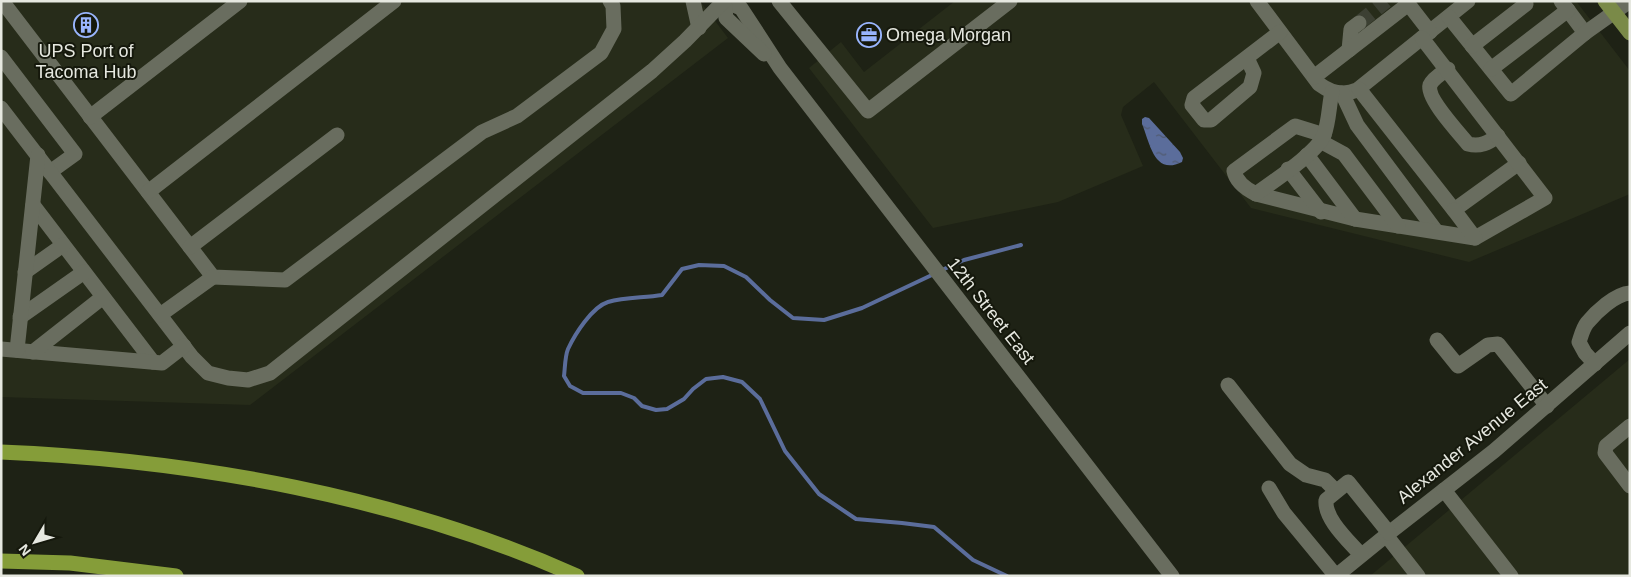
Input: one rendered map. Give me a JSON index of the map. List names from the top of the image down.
{
  "streets": {
    "street": ["12th Street East", "Alexander Avenue East"]
  },
  "places": {
    "building": ["UPS Port of Tacoma Hub"],
    "office": ["Omega Morgan"]
  },
  "north": "bottom left"
}
